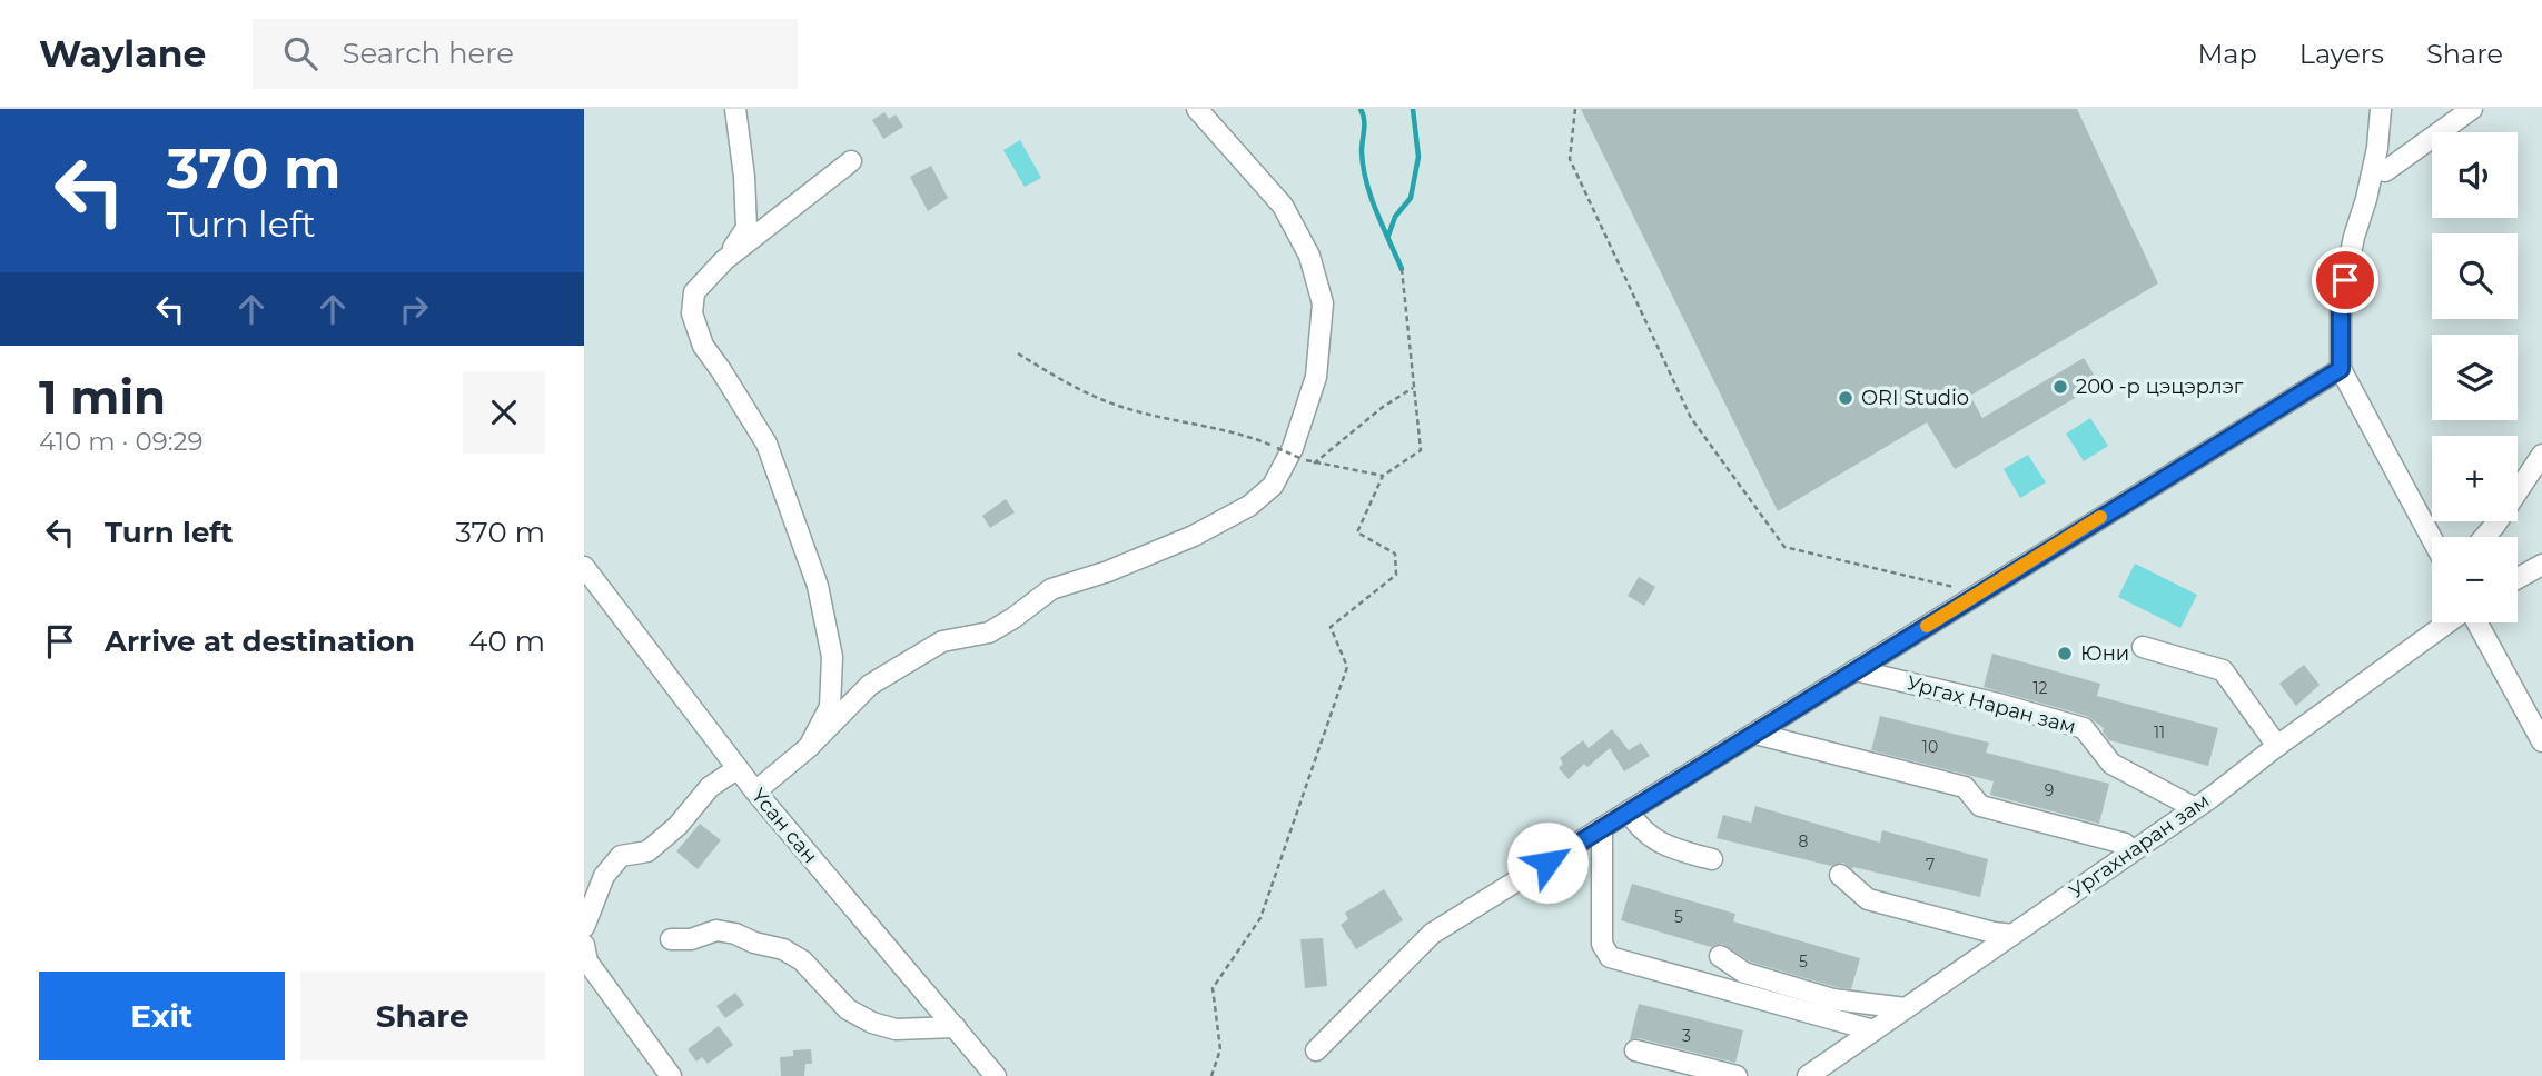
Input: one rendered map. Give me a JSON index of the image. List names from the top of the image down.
{
  "streets": {
    "street": ["Ургах Наран зам", "Үсан сан", "Ургахнаран зам"]
  },
  "crossings": [
    ["Ургах Наран зам", "Ургахнаран зам"]
  ],
  "places": ["200 -р цэцэрлэг", "ORI Studio", "Юни"],
  "house_numbers": [
    "12",
    "11",
    "10",
    "9",
    "8",
    "7",
    "5",
    "5",
    "3"
  ],
  "page": {
    "header": "Waylane",
    "search": "Search here",
    "nav": ["Map", "Layers", "Share"],
    "turn": ["370 m", "Turn left"],
    "map_buttons": ["+", "−"],
    "heading": ["1 min", "410 m · 09:29"],
    "list": [
      {
        "name": "Turn left",
        "value": "370 m"
      },
      {
        "name": "Arrive at destination",
        "value": "40 m"
      }
    ],
    "buttons": ["Exit", "Share"]
  }
}
